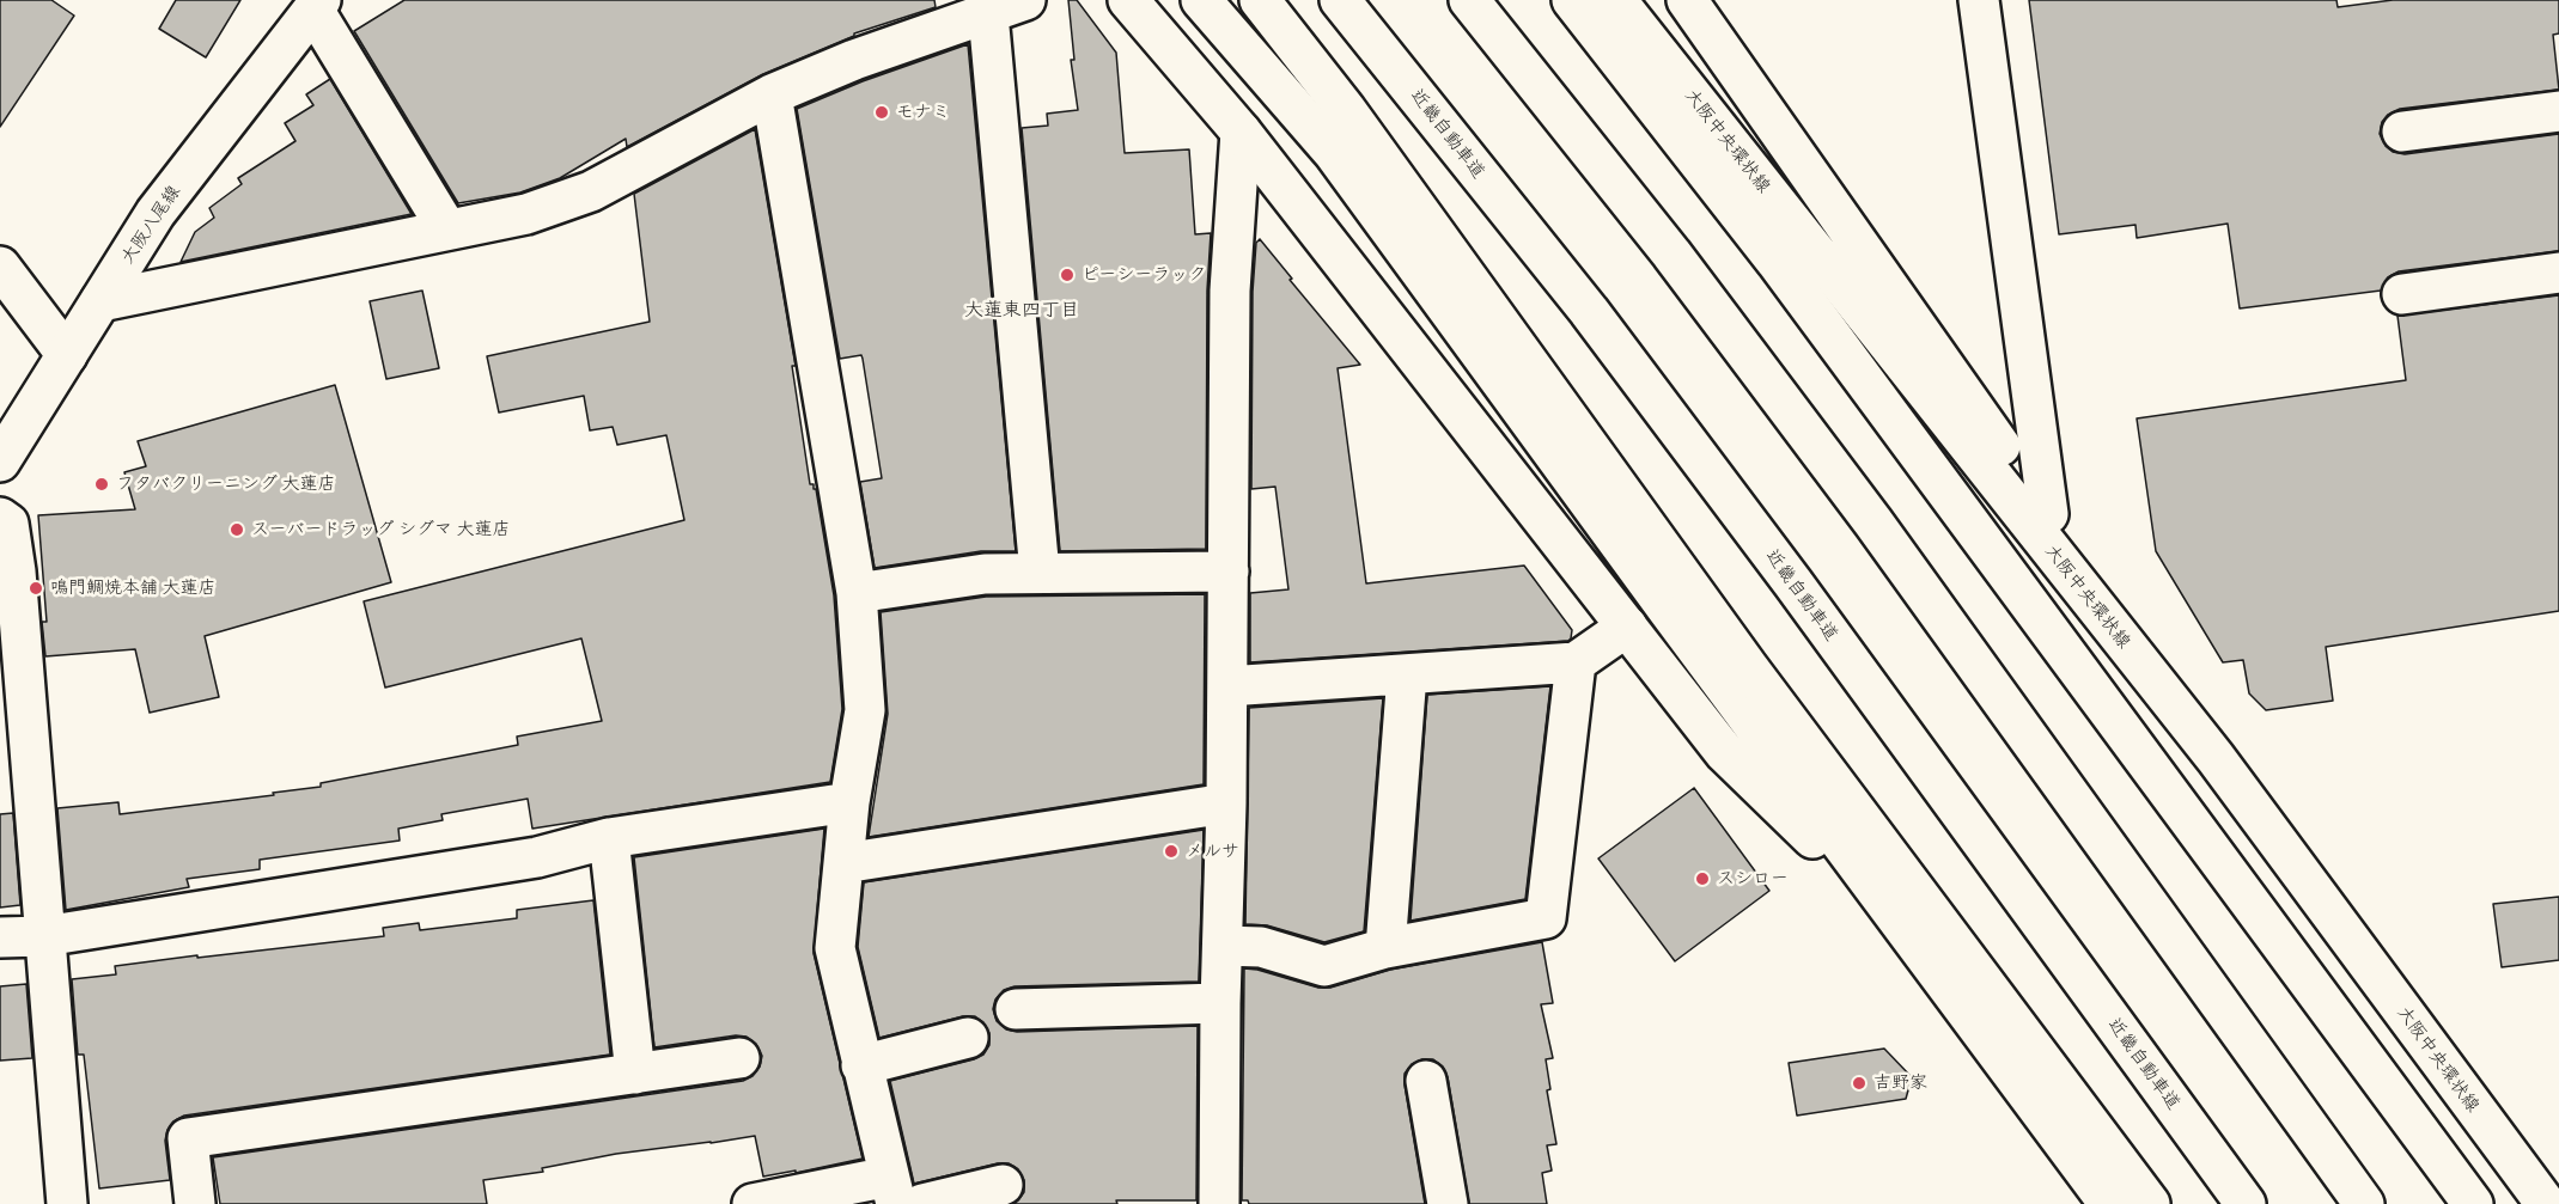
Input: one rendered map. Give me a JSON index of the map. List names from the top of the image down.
{
  "streets": {
    "main road": ["近畿自動車道", "大阪中央環状線", "大阪八尾線"]
  },
  "districts": ["大蓮東四丁目"],
  "places": [
    "モナミ",
    "ピーシーラック",
    "フタバクリーニング 大蓮店",
    "スーバードラッグ シグマ 大蓮店",
    "鳴門鯛焼本舗 大蓮店",
    "メルサ",
    "スシロー",
    "吉野家"
  ]
}
